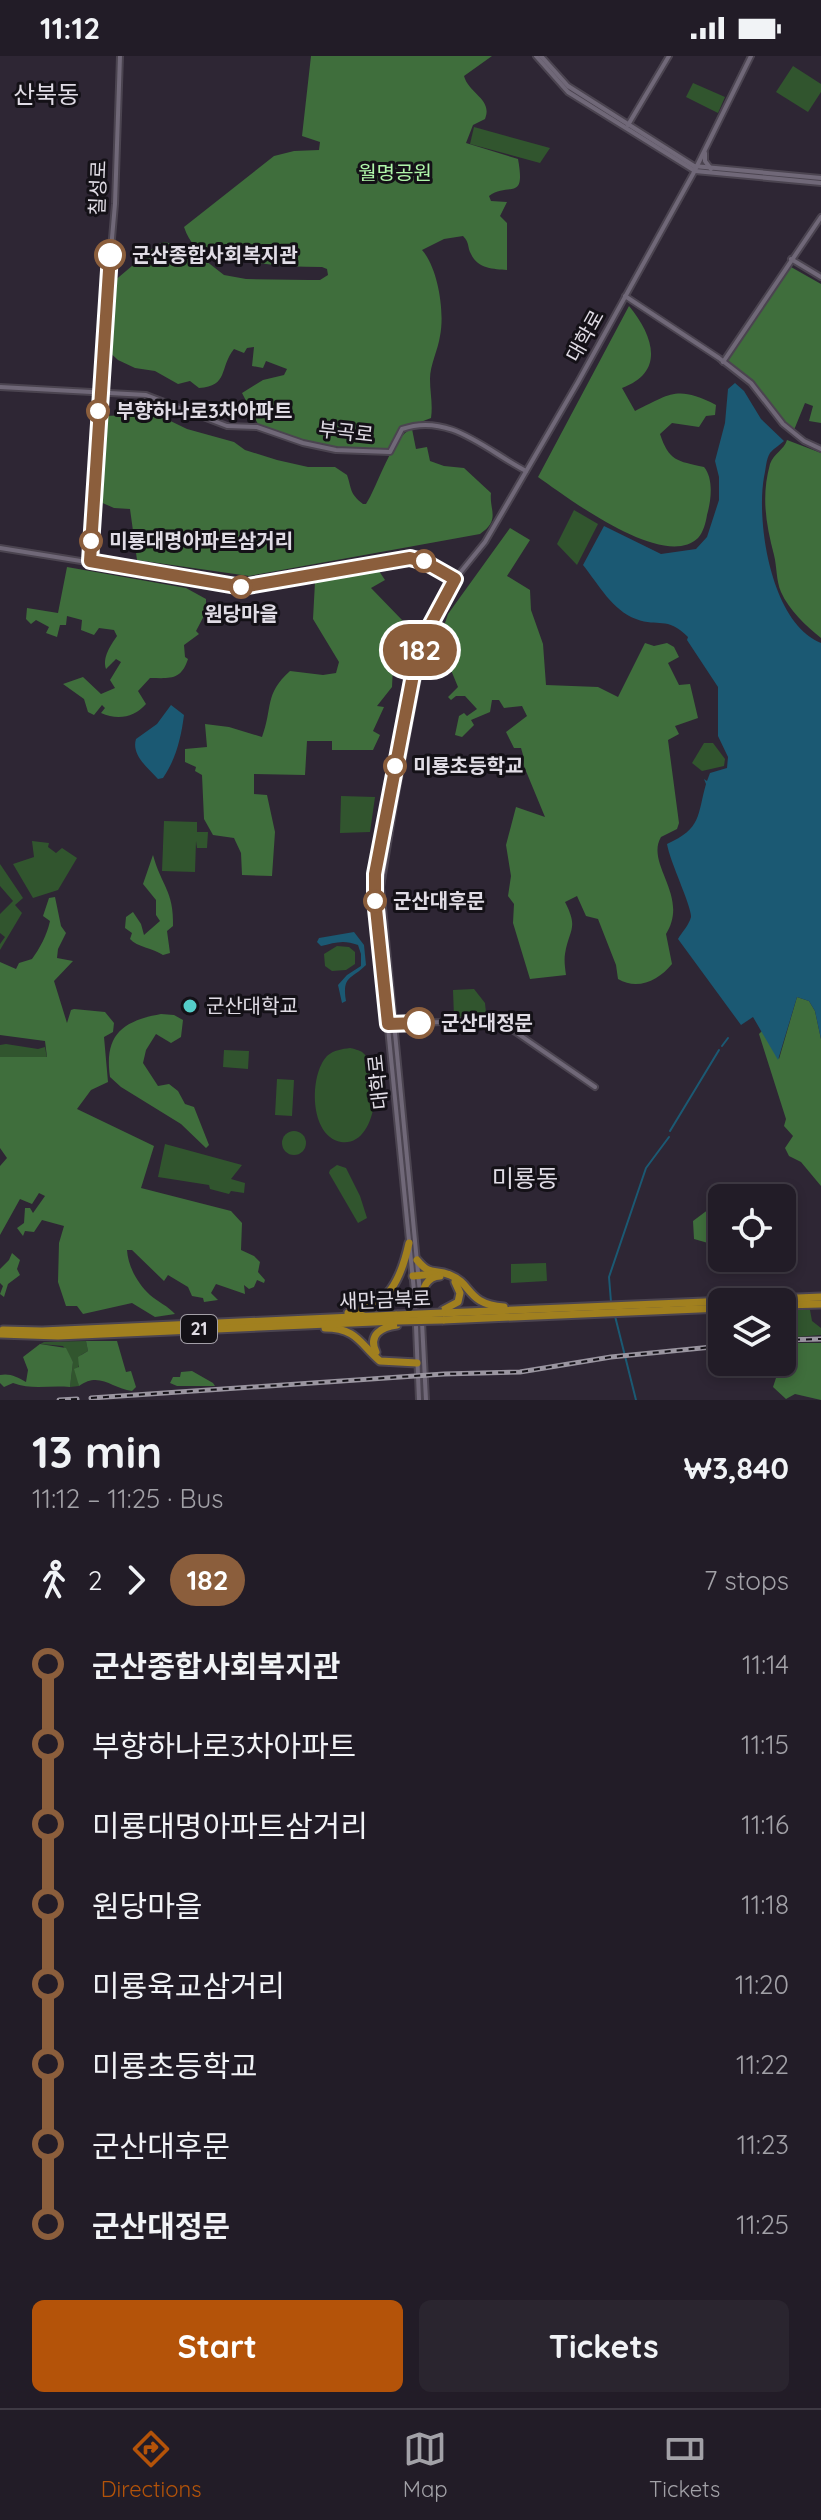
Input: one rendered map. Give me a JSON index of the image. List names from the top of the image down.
{
  "streets": {
    "highway": ["새만금북로", "21"],
    "street": ["칠성로", "대학로", "부곡로"]
  },
  "crossings": [
    ["칠성로", "부곡로"],
    ["대학로", "부곡로"]
  ],
  "districts": ["산북동", "미룡동"],
  "parks": ["월명공원"],
  "places": [
    "군산종합사회복지관",
    "부향하나로3차아파트",
    "미룡대명아파트삼거리",
    "원당마을",
    "미룡초등학교",
    "군산대후문",
    "군산대학교",
    "군산대정문"
  ],
  "lines": ["bus line 182"],
  "page": {
    "status": "11:12",
    "on_map": "182",
    "heading": ["13 min", "11:12 – 11:25 · Bus", "₩3,840"],
    "legs": ["2", "182", "7 stops"],
    "list": [
      {
        "name": "군산종합사회복지관",
        "value": "11:14"
      },
      {
        "name": "부향하나로3차아파트",
        "value": "11:15"
      },
      {
        "name": "미룡대명아파트삼거리",
        "value": "11:16"
      },
      {
        "name": "원당마을",
        "value": "11:18"
      },
      {
        "name": "미룡육교삼거리",
        "value": "11:20"
      },
      {
        "name": "미룡초등학교",
        "value": "11:22"
      },
      {
        "name": "군산대후문",
        "value": "11:23"
      },
      {
        "name": "군산대정문",
        "value": "11:25"
      }
    ],
    "buttons": ["Start", "Tickets"],
    "tabs": ["Directions", "Map", "Tickets"]
  }
}
